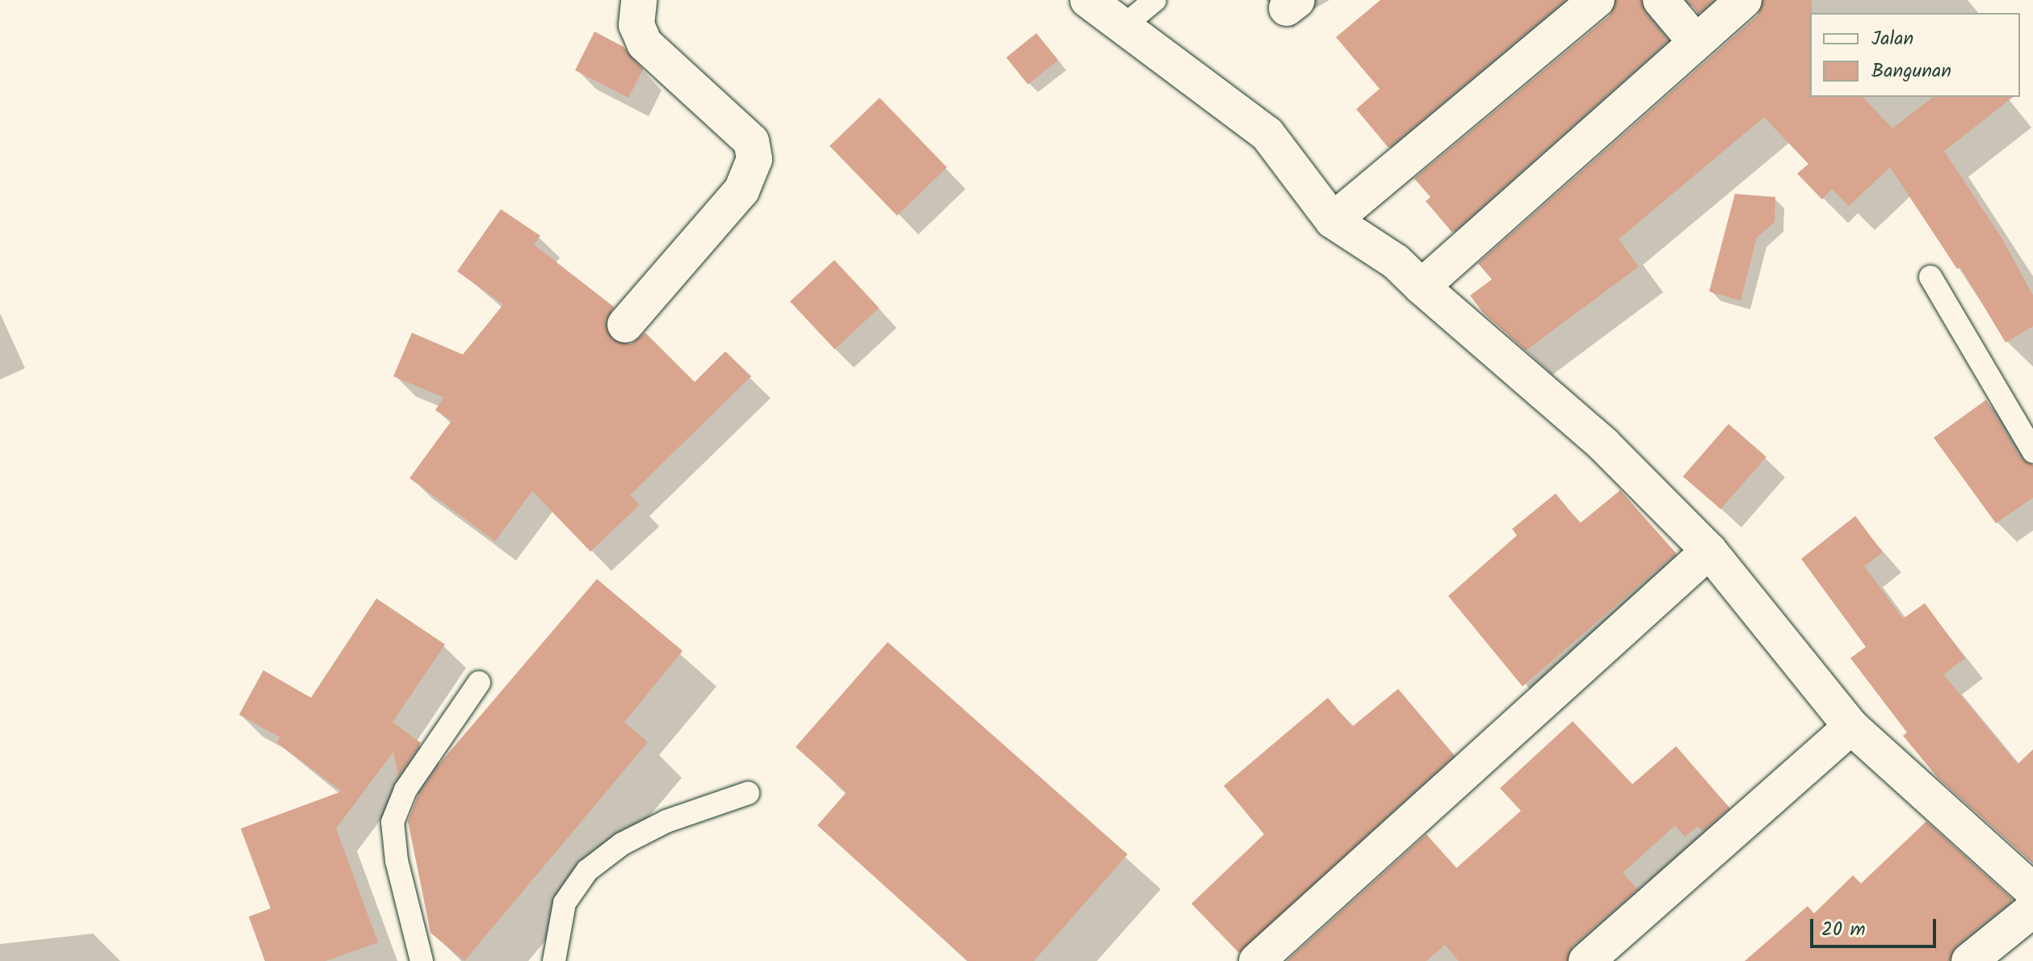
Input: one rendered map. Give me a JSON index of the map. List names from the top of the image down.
{
  "legend": ["Jalan", "Bangunan"],
  "scale_bar": "20 m"
}
